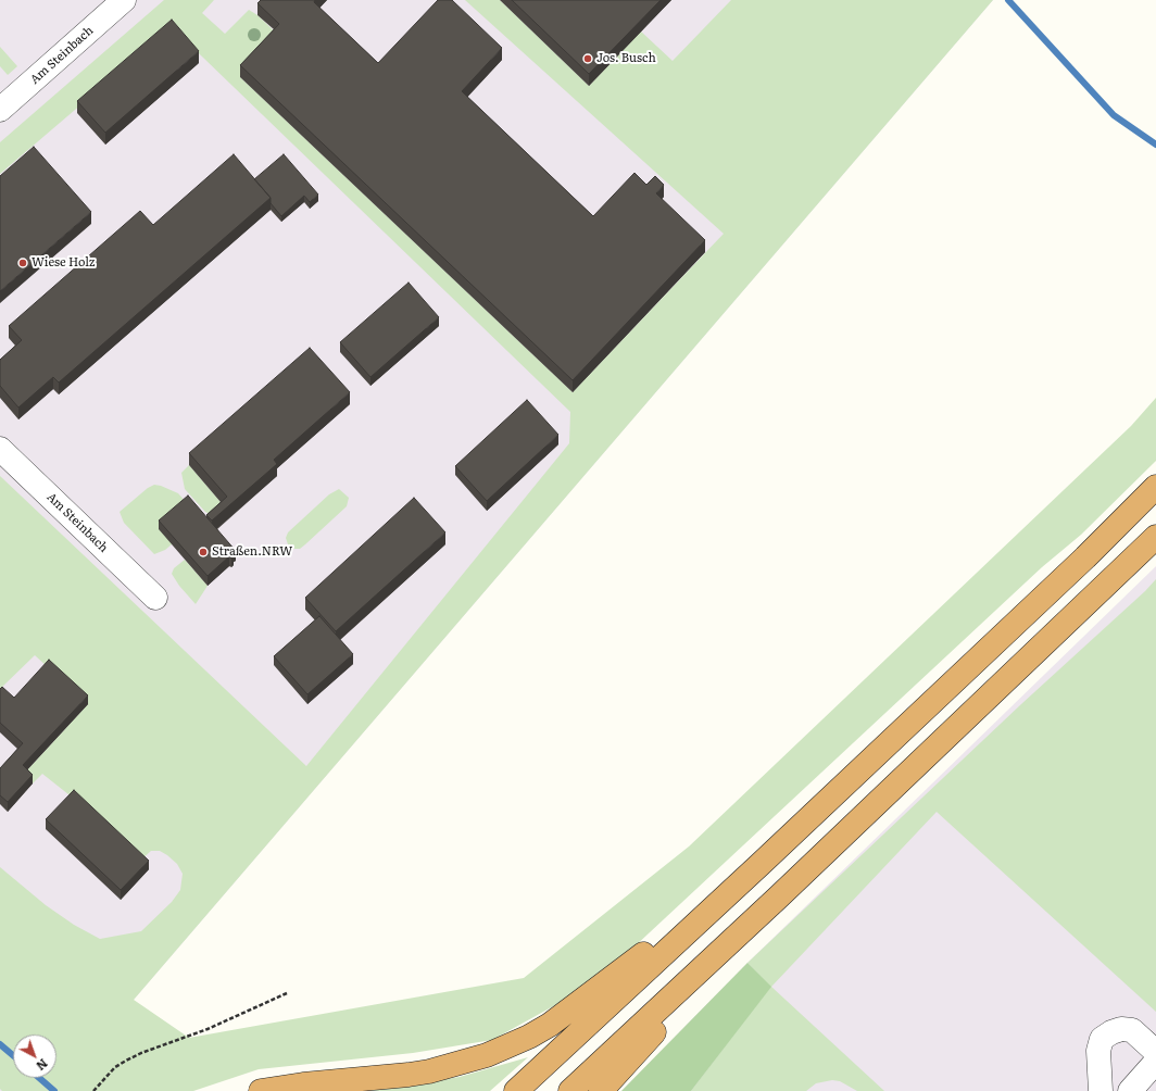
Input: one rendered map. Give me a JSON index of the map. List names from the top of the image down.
{
  "streets": {
    "street": ["Am Steinbach"]
  },
  "places": ["Jos. Busch", "Wiese Holz", "Straßen.NRW"],
  "north": "bottom right"
}
